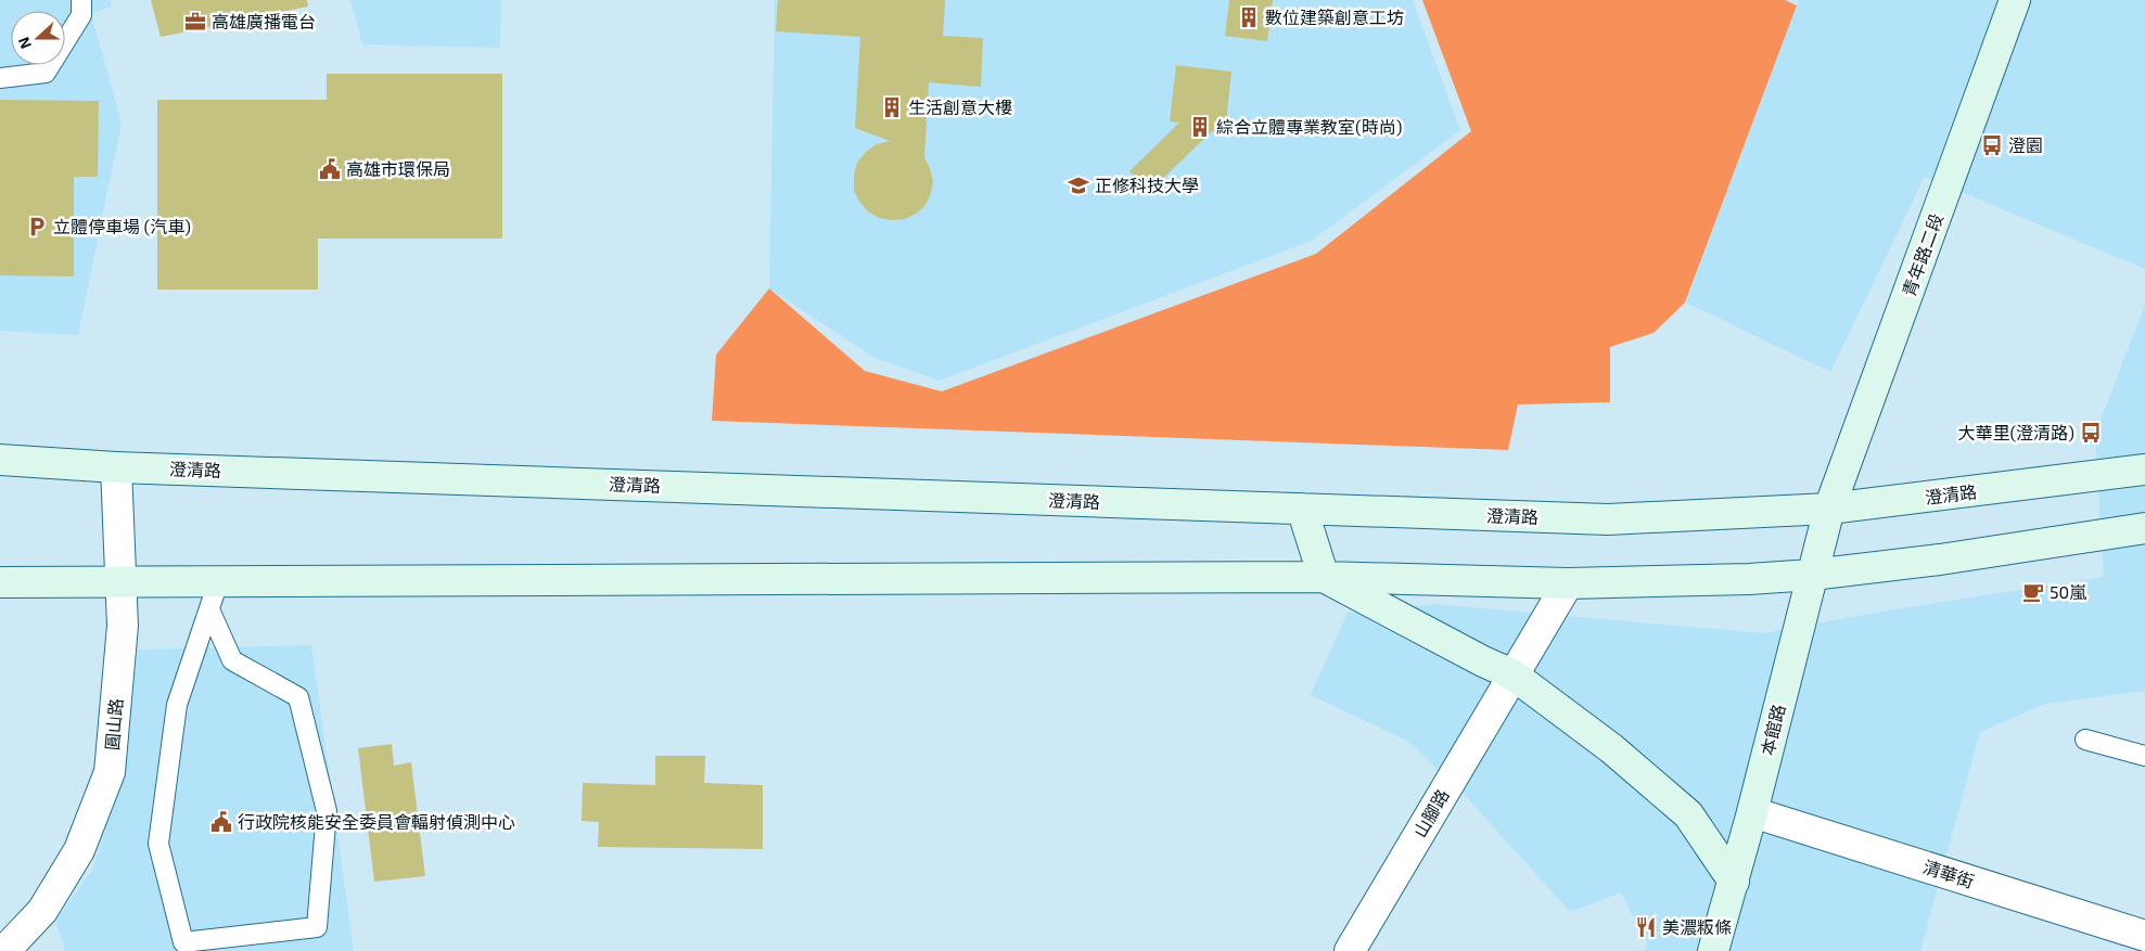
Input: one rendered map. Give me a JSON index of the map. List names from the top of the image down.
{
  "streets": {
    "main road": ["青年路二段", "澄清路", "本館路"],
    "street": ["圓山路", "山腳路", "清華街"]
  },
  "crossings": [
    ["青年路二段", "澄清路"],
    ["青年路二段", "本館路"],
    ["澄清路", "圓山路"],
    ["澄清路", "本館路"],
    ["本館路", "清華街"]
  ],
  "places": {
    "building": ["數位建築創意工坊", "生活創意大樓", "綜合立體專業教室(時尚)"],
    "office": ["高雄廣播電台"],
    "bus stop": ["澄園", "大華里(澄清路)"],
    "public building": ["高雄市環保局", "行政院核能安全委員會輻射偵測中心"],
    "school or university": ["正修科技大學"],
    "parking": ["立體停車場 (汽車)"],
    "cafe": ["50嵐"],
    "restaurant": ["美濃粄條"]
  },
  "north": "left"
}
